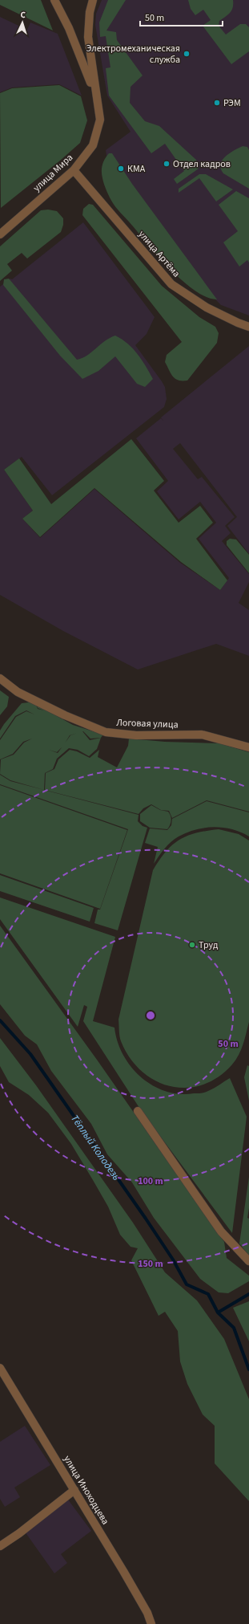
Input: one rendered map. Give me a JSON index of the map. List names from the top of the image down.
{
  "streets": {
    "street": [
      "улица Мира",
      "улица Артёма",
      "Логовая улица",
      "улица Иноходцева"
    ]
  },
  "crossings": [
    ["улица Мира", "улица Артёма"]
  ],
  "water": ["Тёплый Колодезь"],
  "places": [
    "Электромеханическая служба",
    "РЭМ",
    "Отдел кадров",
    "КМА",
    "Труд"
  ],
  "scale_bar": "50 m",
  "north": "top",
  "rings": ["50 m", "100 m", "150 m"]
}
